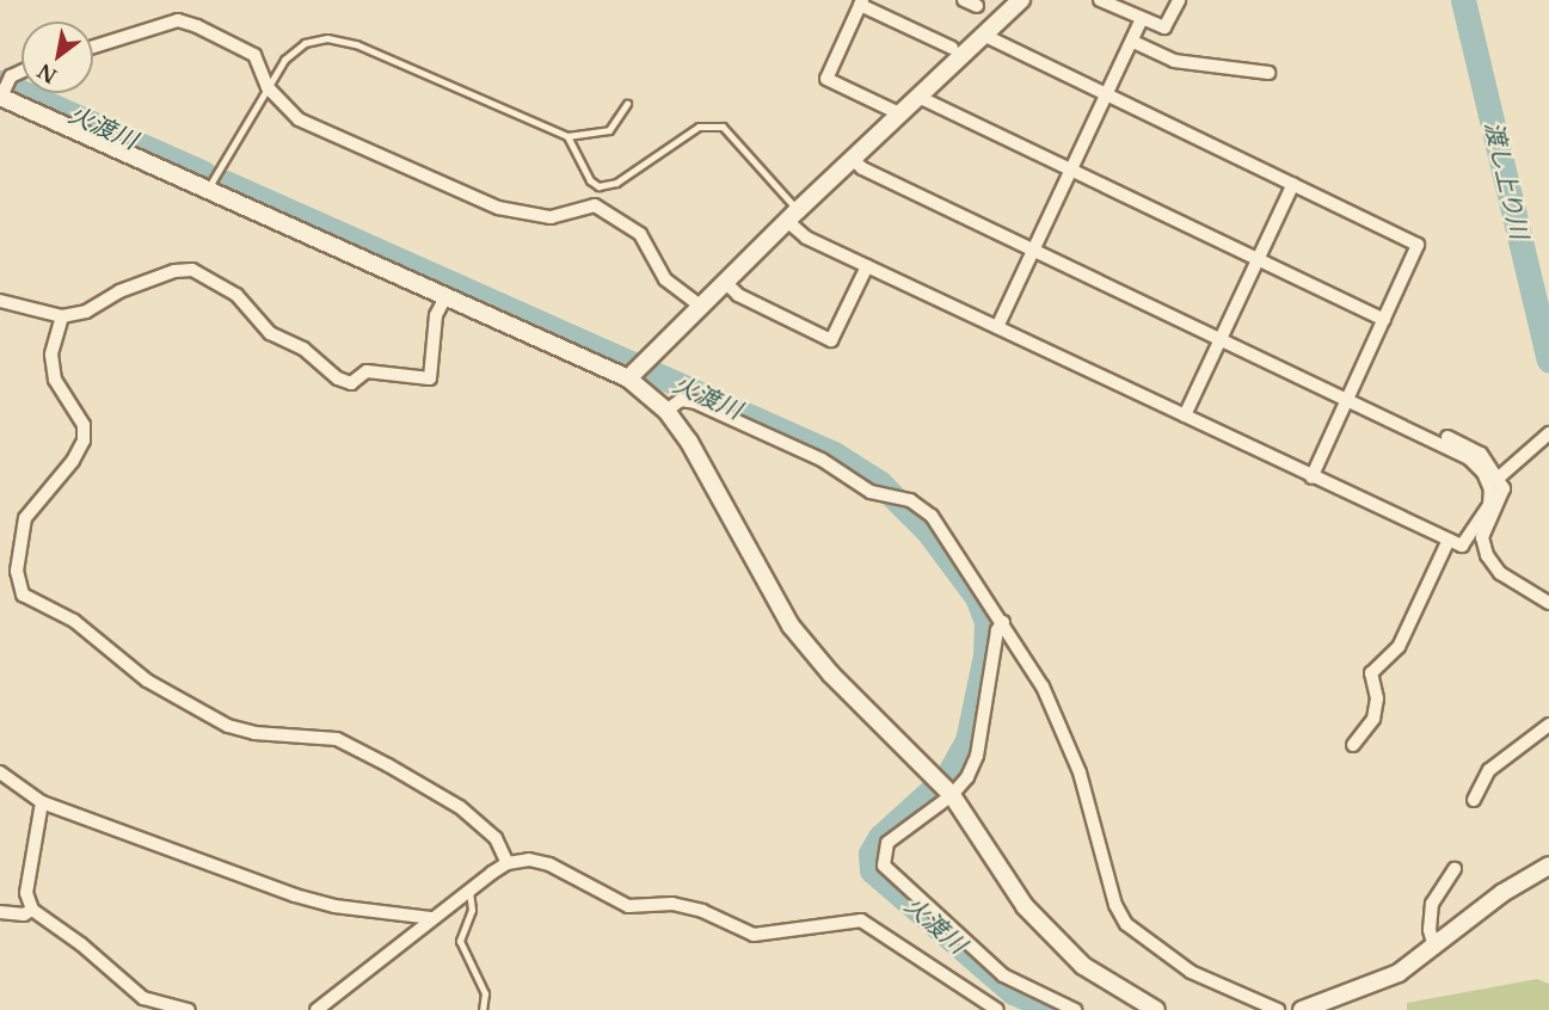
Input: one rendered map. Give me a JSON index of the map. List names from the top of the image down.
{
  "water": ["火渡川", "渡し上り川"],
  "north": "bottom left"
}
